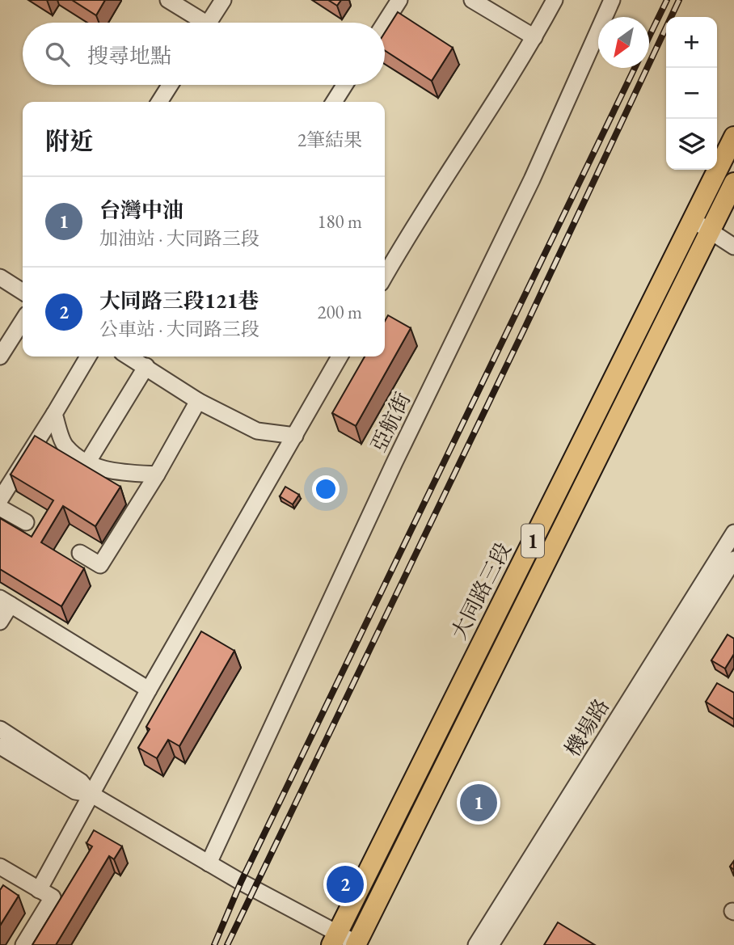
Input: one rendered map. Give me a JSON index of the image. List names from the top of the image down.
{
  "streets": {
    "main road": ["1", "大同路三段"],
    "street": ["亞航街", "機場路"]
  },
  "north": "bottom left",
  "page": {
    "map_buttons": ["+", "−"],
    "search": "搜尋地點",
    "heading": ["附近", "2筆結果"],
    "list": [
      {
        "mark": "1",
        "name": "台灣中油",
        "note": "加油站 · 大同路三段",
        "value": "180 m"
      },
      {
        "mark": "2",
        "name": "大同路三段121巷",
        "note": "公車站 · 大同路三段",
        "value": "200 m"
      }
    ],
    "pins": ["1", "2"]
  }
}
